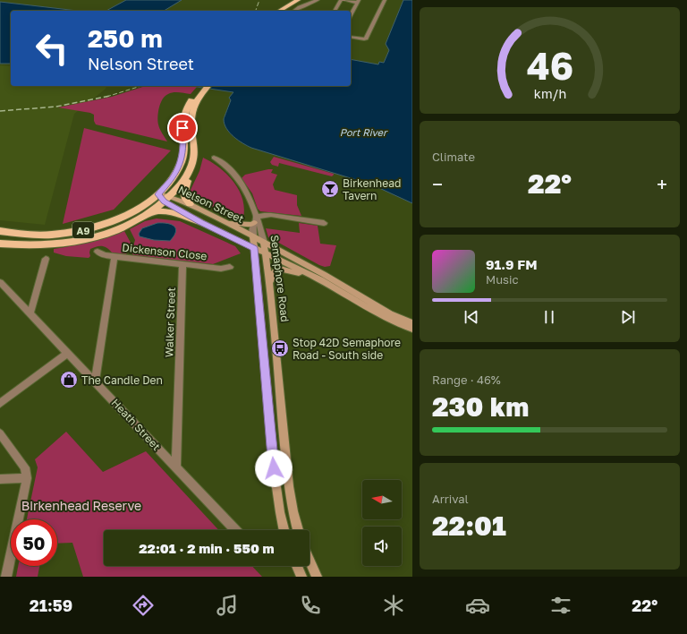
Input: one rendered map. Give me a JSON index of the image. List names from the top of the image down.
{
  "streets": {
    "highway": ["A9"],
    "main road": ["Nelson Street", "Semaphore Road"],
    "street": ["Dickenson Close", "Walker Street", "Heath Street"]
  },
  "crossings": [
    ["Nelson Street", "A9"],
    ["Nelson Street", "Semaphore Road"],
    ["Dickenson Close", "Walker Street"],
    ["Walker Street", "Heath Street"]
  ],
  "water": ["Port River"],
  "parks": ["Birkenhead Reserve"],
  "places": {
    "bar": ["Birkenhead Tavern"],
    "bus stop": ["Stop 42D Semaphore Road - South side"],
    "shop": ["The Candle Den"]
  },
  "north": "left",
  "page": {
    "turn": ["250 m", "Nelson Street"],
    "tile": [
      "Climate",
      ["Range · 46%", "230 km"],
      ["Arrival", "22:01"]
    ],
    "heat": ["−", "22°", "+"],
    "song": ["91.9 FM", "Music"],
    "limit": "50",
    "trip": "22:01 · 2 min · 550 m",
    "tabs": ["21:59", "22°"],
    "gauge": ["46", "km/h"]
  }
}
